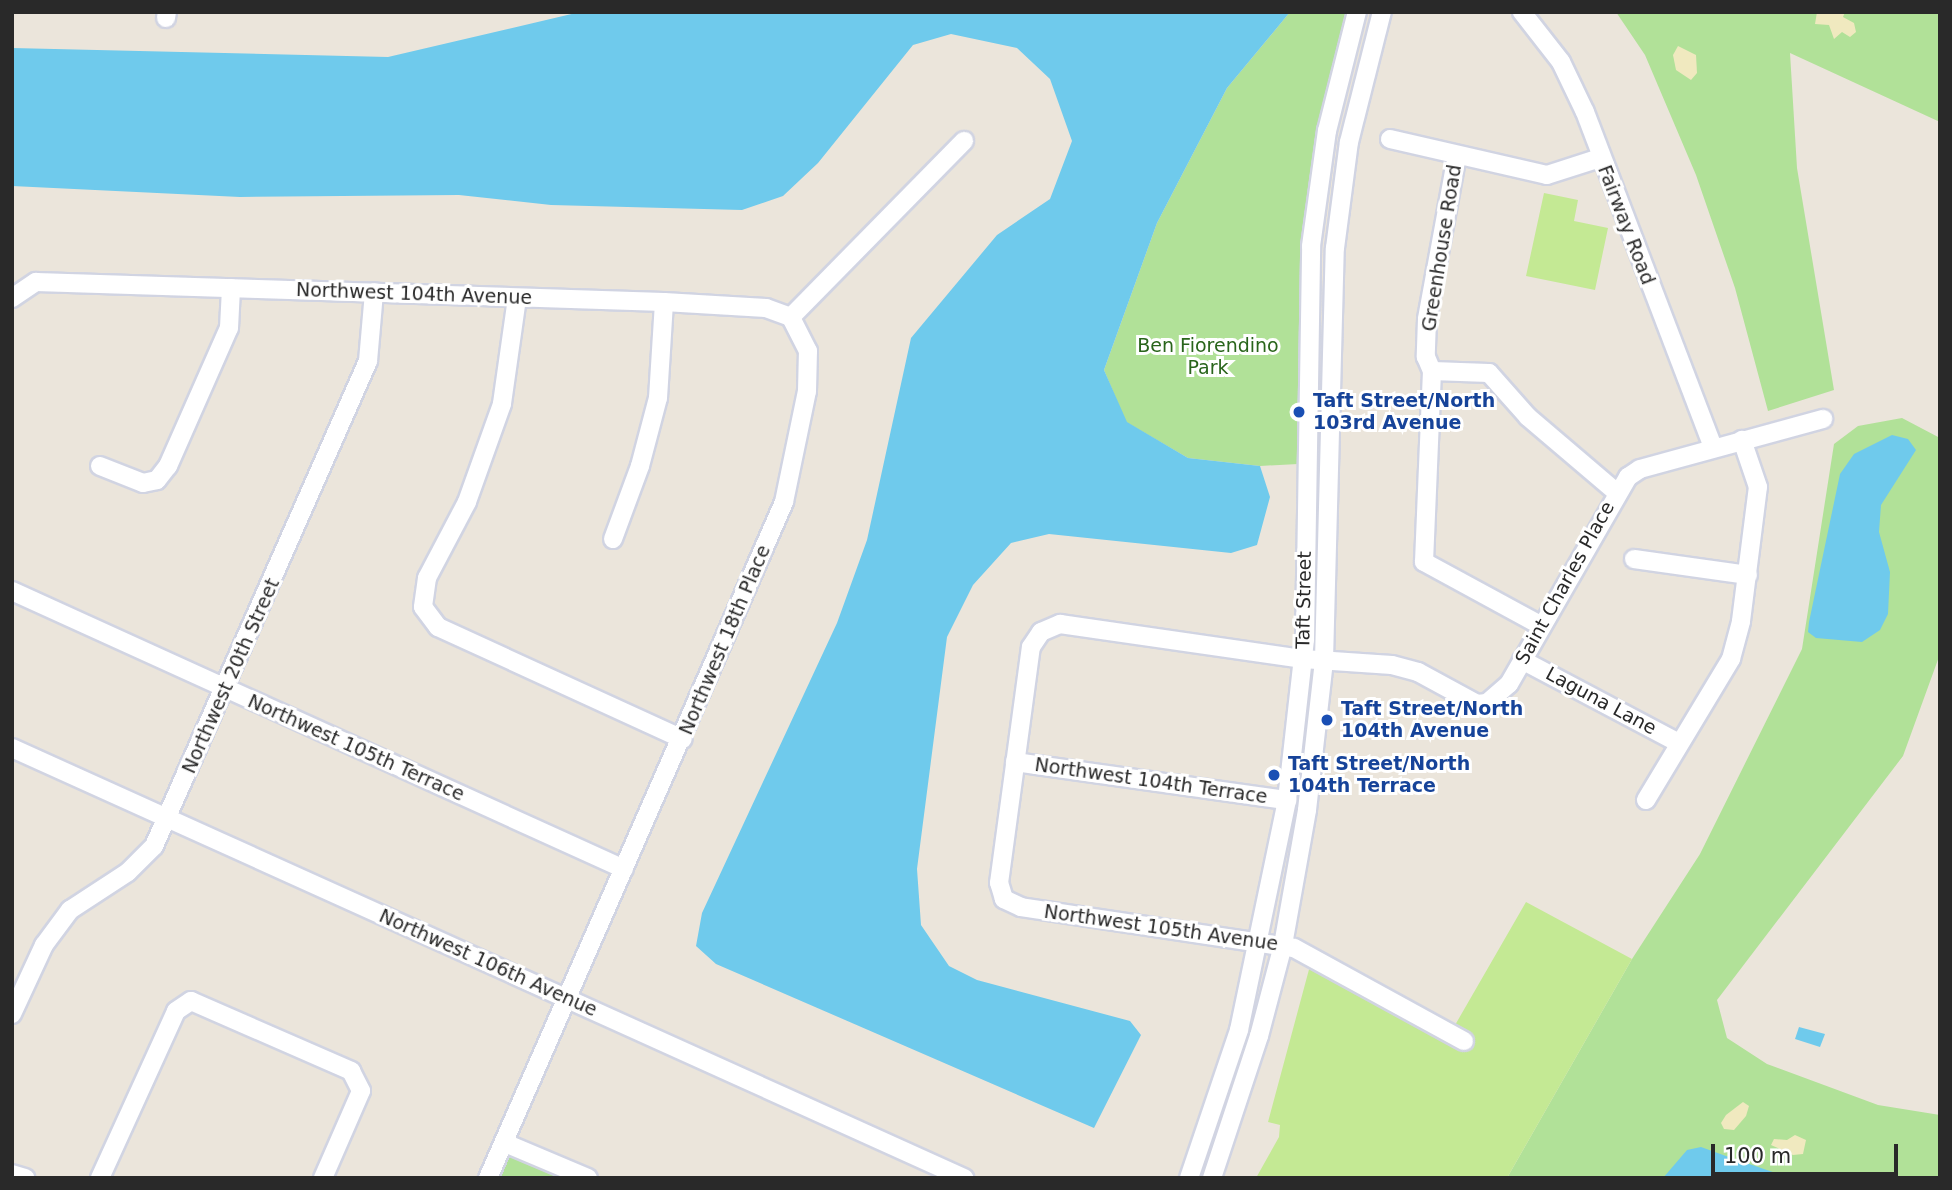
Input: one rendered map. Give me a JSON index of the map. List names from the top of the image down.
{
  "streets": {
    "street": [
      "Fairway Road",
      "Greenhouse Road",
      "Northwest 104th Avenue",
      "Saint Charles Place",
      "Taft Street",
      "Northwest 18th Place",
      "Northwest 20th Street",
      "Laguna Lane",
      "Northwest 105th Terrace",
      "Northwest 104th Terrace",
      "Northwest 105th Avenue",
      "Northwest 106th Avenue"
    ]
  },
  "crossings": [
    ["Fairway Road", "Saint Charles Place"],
    ["Greenhouse Road", "Saint Charles Place"],
    ["Northwest 104th Avenue", "Northwest 18th Place"],
    ["Northwest 104th Avenue", "Northwest 20th Street"],
    ["Saint Charles Place", "Taft Street"],
    ["Saint Charles Place", "Laguna Lane"],
    ["Taft Street", "Northwest 104th Terrace"],
    ["Taft Street", "Northwest 105th Avenue"],
    ["Northwest 18th Place", "Northwest 105th Terrace"],
    ["Northwest 18th Place", "Northwest 106th Avenue"],
    ["Northwest 20th Street", "Northwest 105th Terrace"],
    ["Northwest 20th Street", "Northwest 106th Avenue"],
    ["Northwest 104th Terrace", "Northwest 105th Avenue"]
  ],
  "parks": ["Ben Fiorendino Park"],
  "places": ["Taft Street/North 103rd Avenue", "Taft Street/North 104th Avenue", "Taft Street/North 104th Terrace"],
  "scale_bar": "100 m"
}
